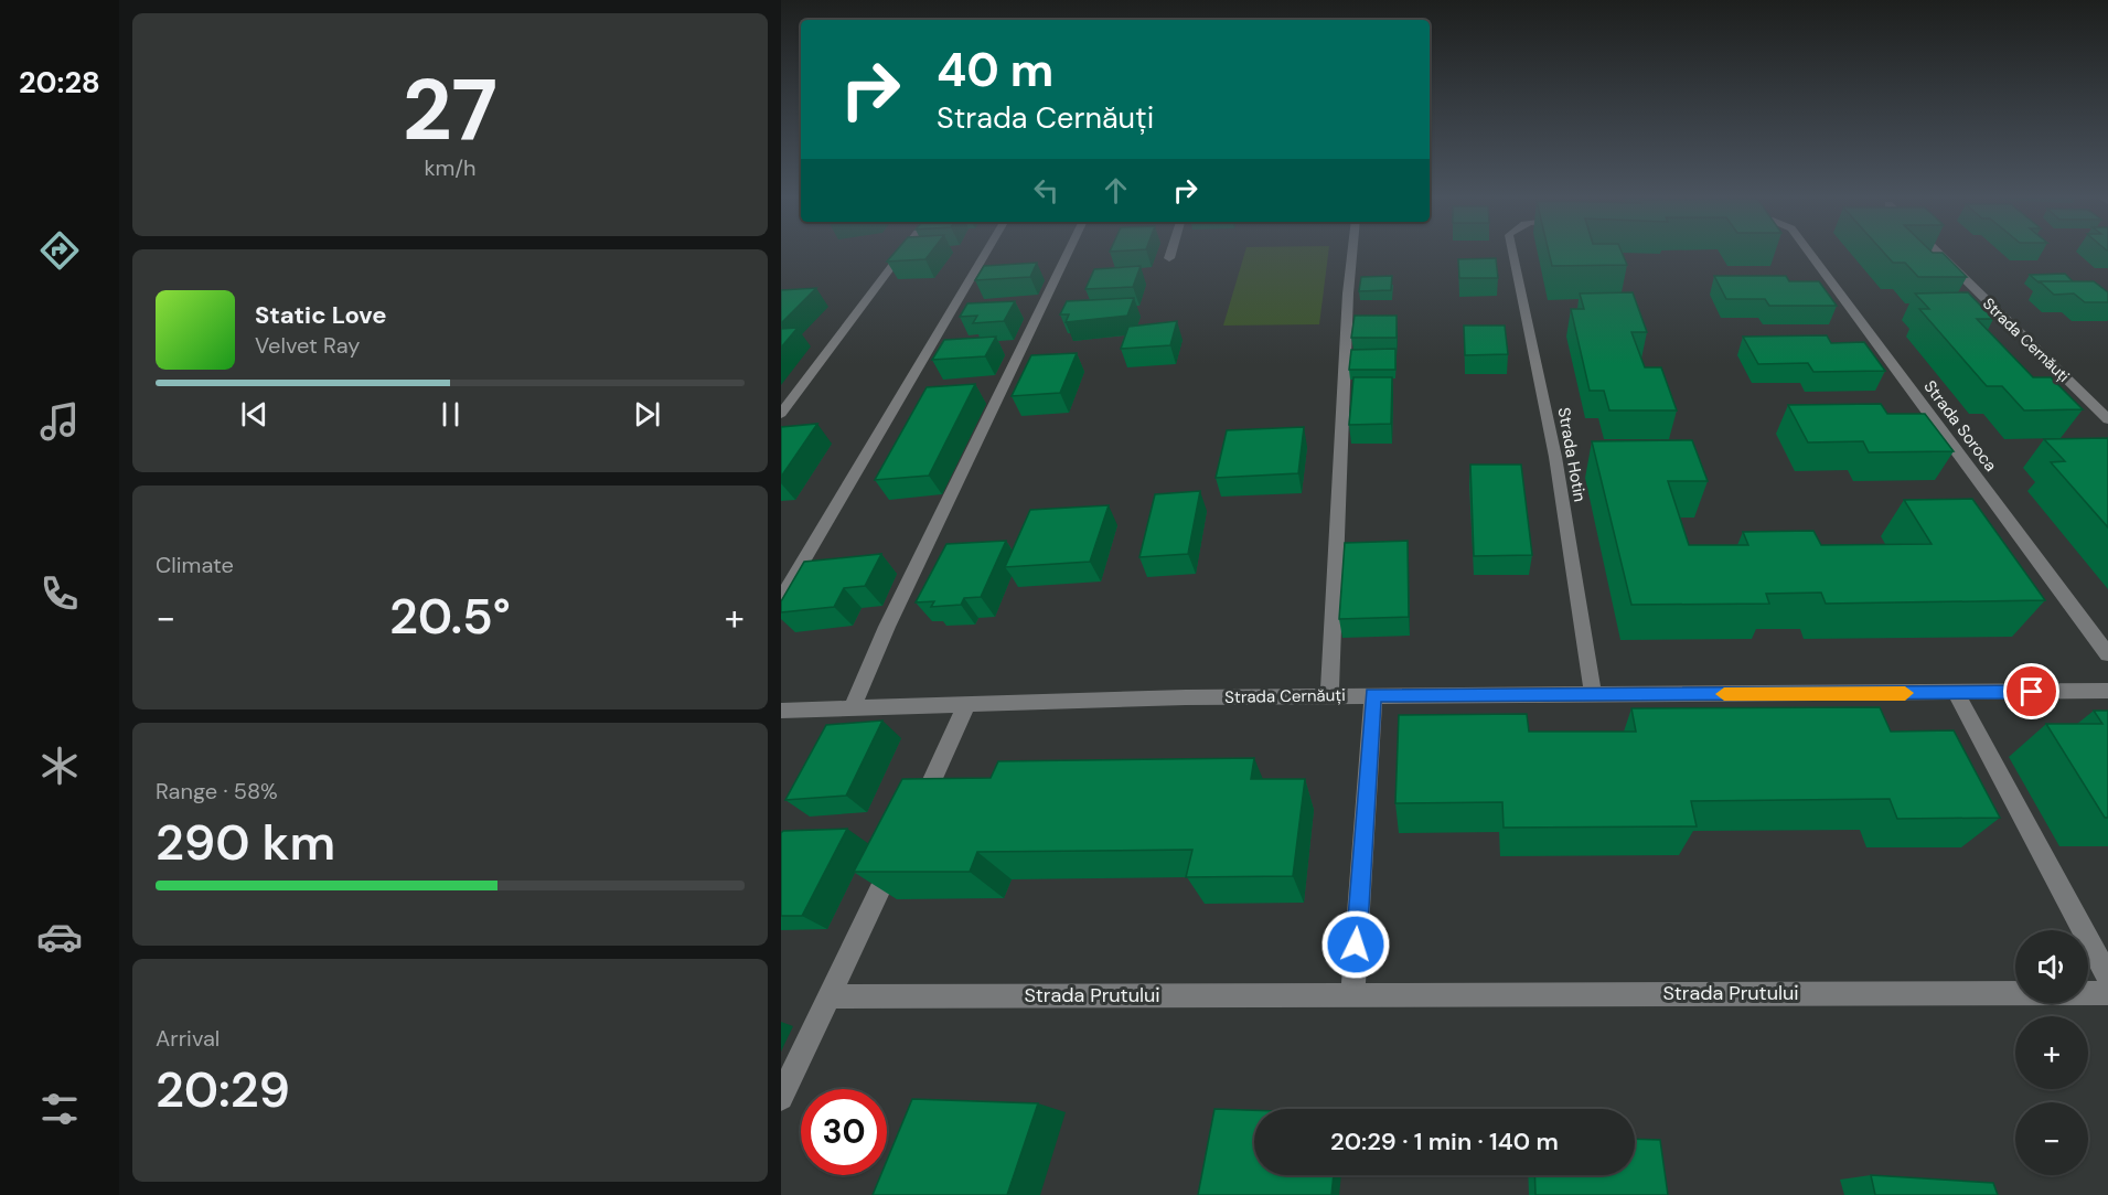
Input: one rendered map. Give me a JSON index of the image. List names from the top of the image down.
{
  "streets": {
    "street": [
      "Strada Cernăuți",
      "Strada Soroca",
      "Strada Hotin",
      "Strada Prutului"
    ]
  },
  "crossings": [
    ["Strada Cernăuți", "Strada Hotin"]
  ],
  "page": {
    "tabs": "20:28",
    "tile": [
      ["27", "km/h"],
      "Climate",
      ["Range · 58%", "290 km"],
      ["Arrival", "20:29"]
    ],
    "turn": ["40 m", "Strada Cernăuți"],
    "song": ["Static Love", "Velvet Ray"],
    "heat": ["−", "20.5°", "+"],
    "map_buttons": ["+", "−"],
    "limit": "30",
    "trip": "20:29 · 1 min · 140 m"
  }
}
